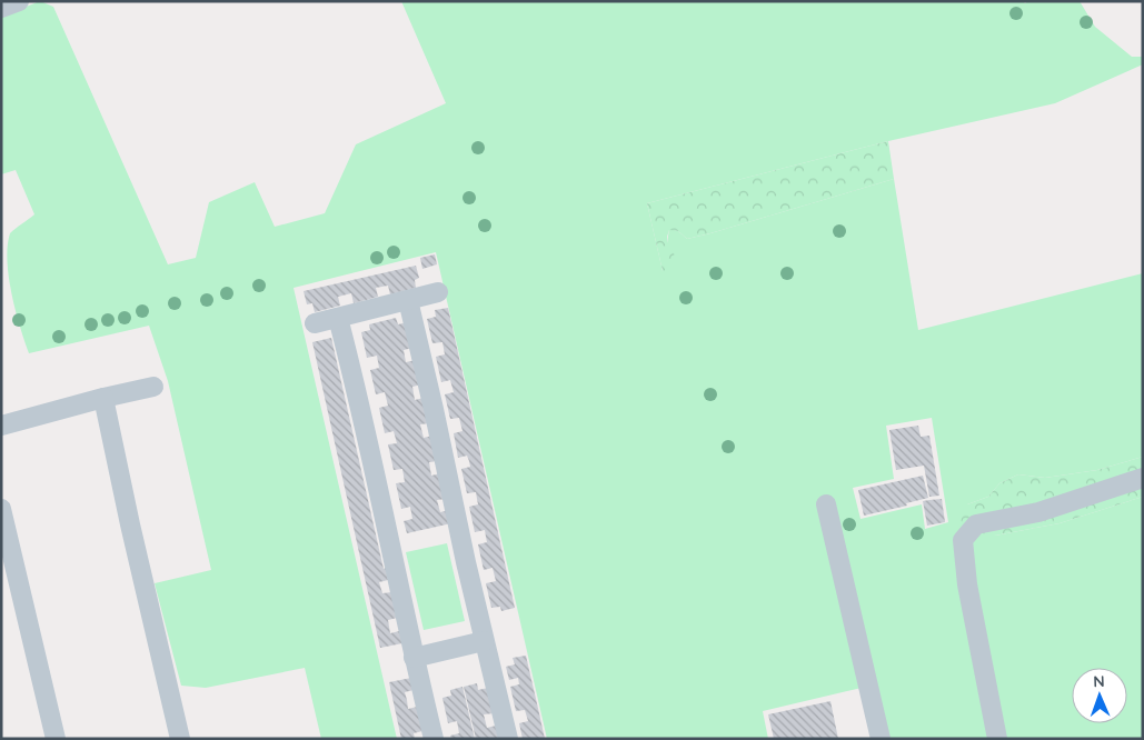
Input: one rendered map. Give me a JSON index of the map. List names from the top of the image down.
{
  "north": "top"
}
